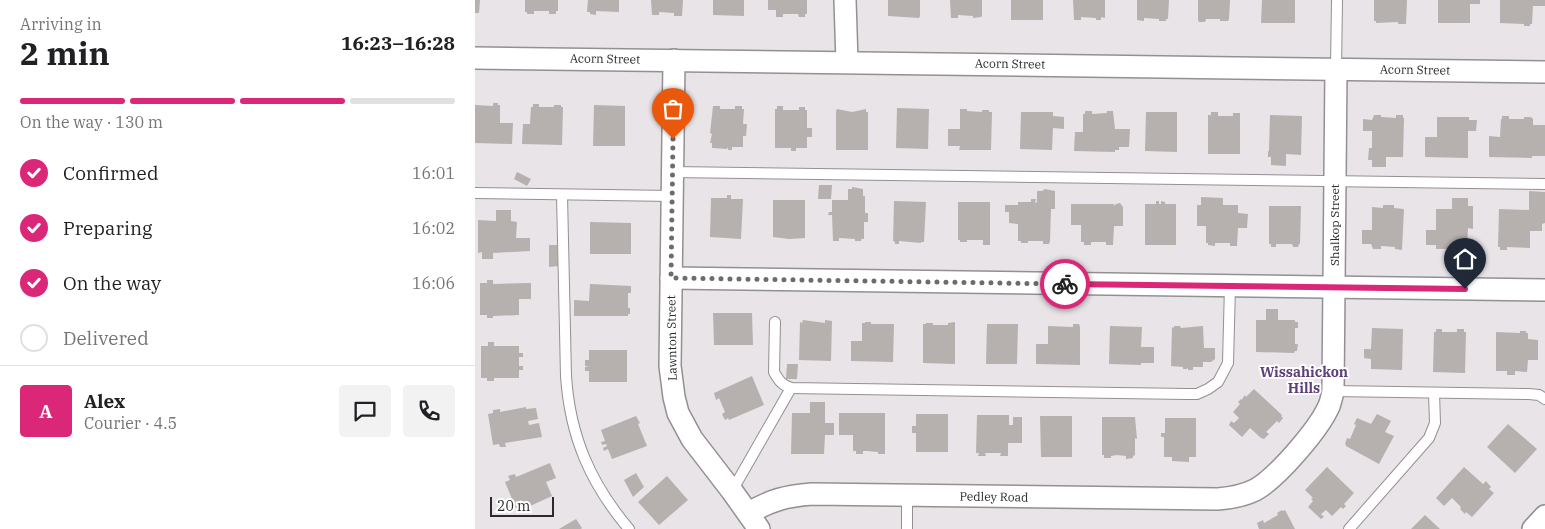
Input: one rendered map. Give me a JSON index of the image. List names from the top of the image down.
{
  "streets": {
    "street": [
      "Acorn Street",
      "Shalkop Street",
      "Lawnton Street",
      "Pedley Road"
    ]
  },
  "crossings": [
    ["Acorn Street", "Shalkop Street"],
    ["Acorn Street", "Lawnton Street"],
    ["Shalkop Street", "Pedley Road"],
    ["Lawnton Street", "Pedley Road"]
  ],
  "districts": ["Wissahickon Hills"],
  "scale_bar": "20 m",
  "page": {
    "heading": ["2 min", "Arriving in", "16:23–16:28"],
    "panel": ["Alex", "Courier · 4.5"],
    "bar": "On the way · 130 m",
    "list": [
      ["Confirmed", "16:01"],
      ["Preparing", "16:02"],
      ["On the way", "16:06"],
      "Delivered"
    ],
    "round": "A",
    "scale": "20 m"
  }
}
